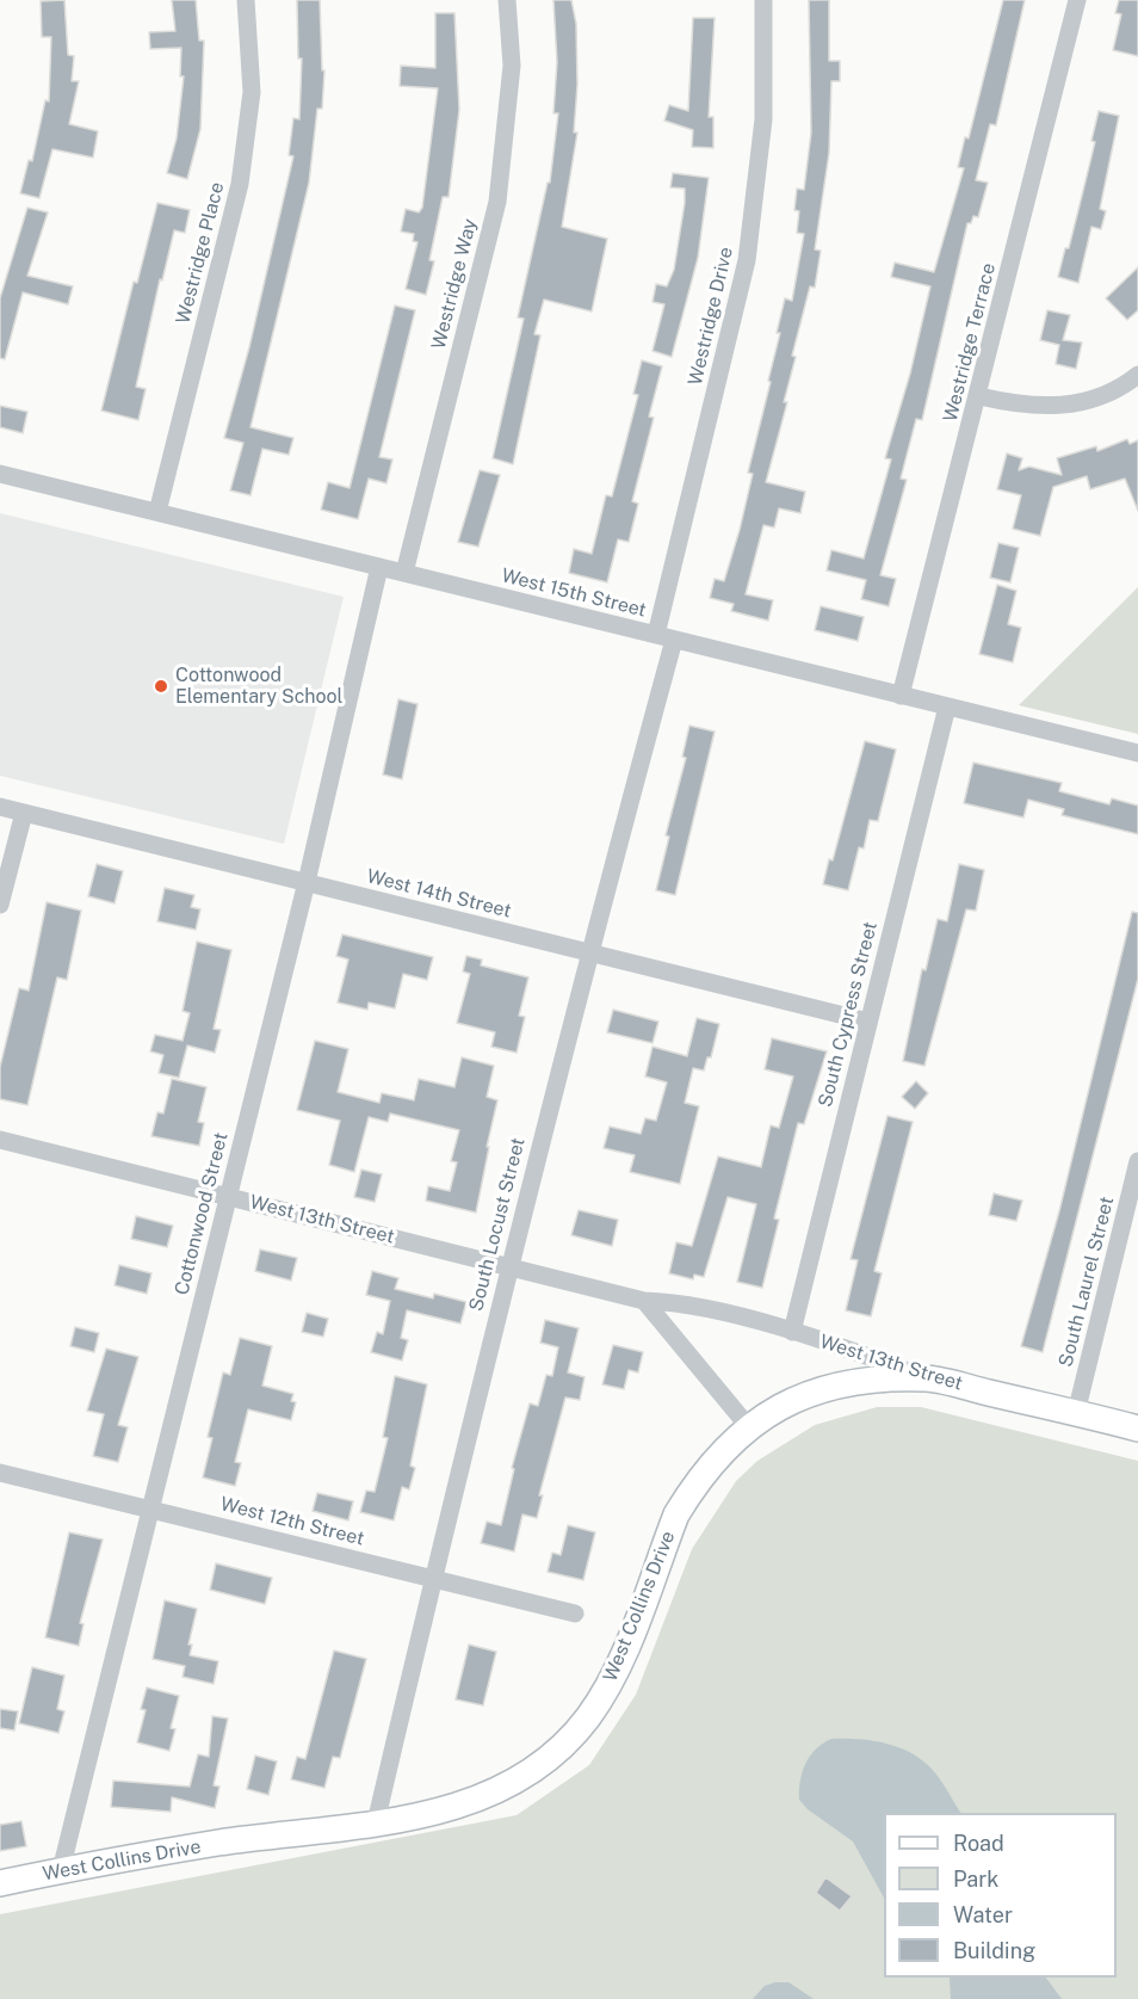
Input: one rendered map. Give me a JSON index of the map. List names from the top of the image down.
{
  "streets": {
    "main road": ["West 13th Street", "West Collins Drive"],
    "street": [
      "Westridge Place",
      "Westridge Way",
      "Westridge Drive",
      "Westridge Terrace",
      "West 15th Street",
      "West 14th Street",
      "South Cypress Street",
      "Cottonwood Street",
      "South Locust Street",
      "South Laurel Street",
      "West 12th Street"
    ]
  },
  "crossings": [
    ["Westridge Place", "West 15th Street"],
    ["Westridge Way", "West 15th Street"],
    ["Westridge Drive", "West 15th Street"],
    ["Westridge Terrace", "West 15th Street"],
    ["West 15th Street", "South Cypress Street"],
    ["West 15th Street", "Cottonwood Street"],
    ["West 15th Street", "South Locust Street"],
    ["West 14th Street", "South Cypress Street"],
    ["West 14th Street", "Cottonwood Street"],
    ["West 14th Street", "South Locust Street"],
    ["South Cypress Street", "West 13th Street"],
    ["Cottonwood Street", "West 13th Street"],
    ["Cottonwood Street", "West 12th Street"],
    ["Cottonwood Street", "West Collins Drive"],
    ["West 13th Street", "South Locust Street"],
    ["West 13th Street", "South Laurel Street"],
    ["West 13th Street", "West Collins Drive"],
    ["South Locust Street", "West 12th Street"],
    ["South Locust Street", "West Collins Drive"]
  ],
  "places": ["Cottonwood Elementary School"],
  "legend": [
    "Road",
    "Park",
    "Water",
    "Building"
  ]
}
